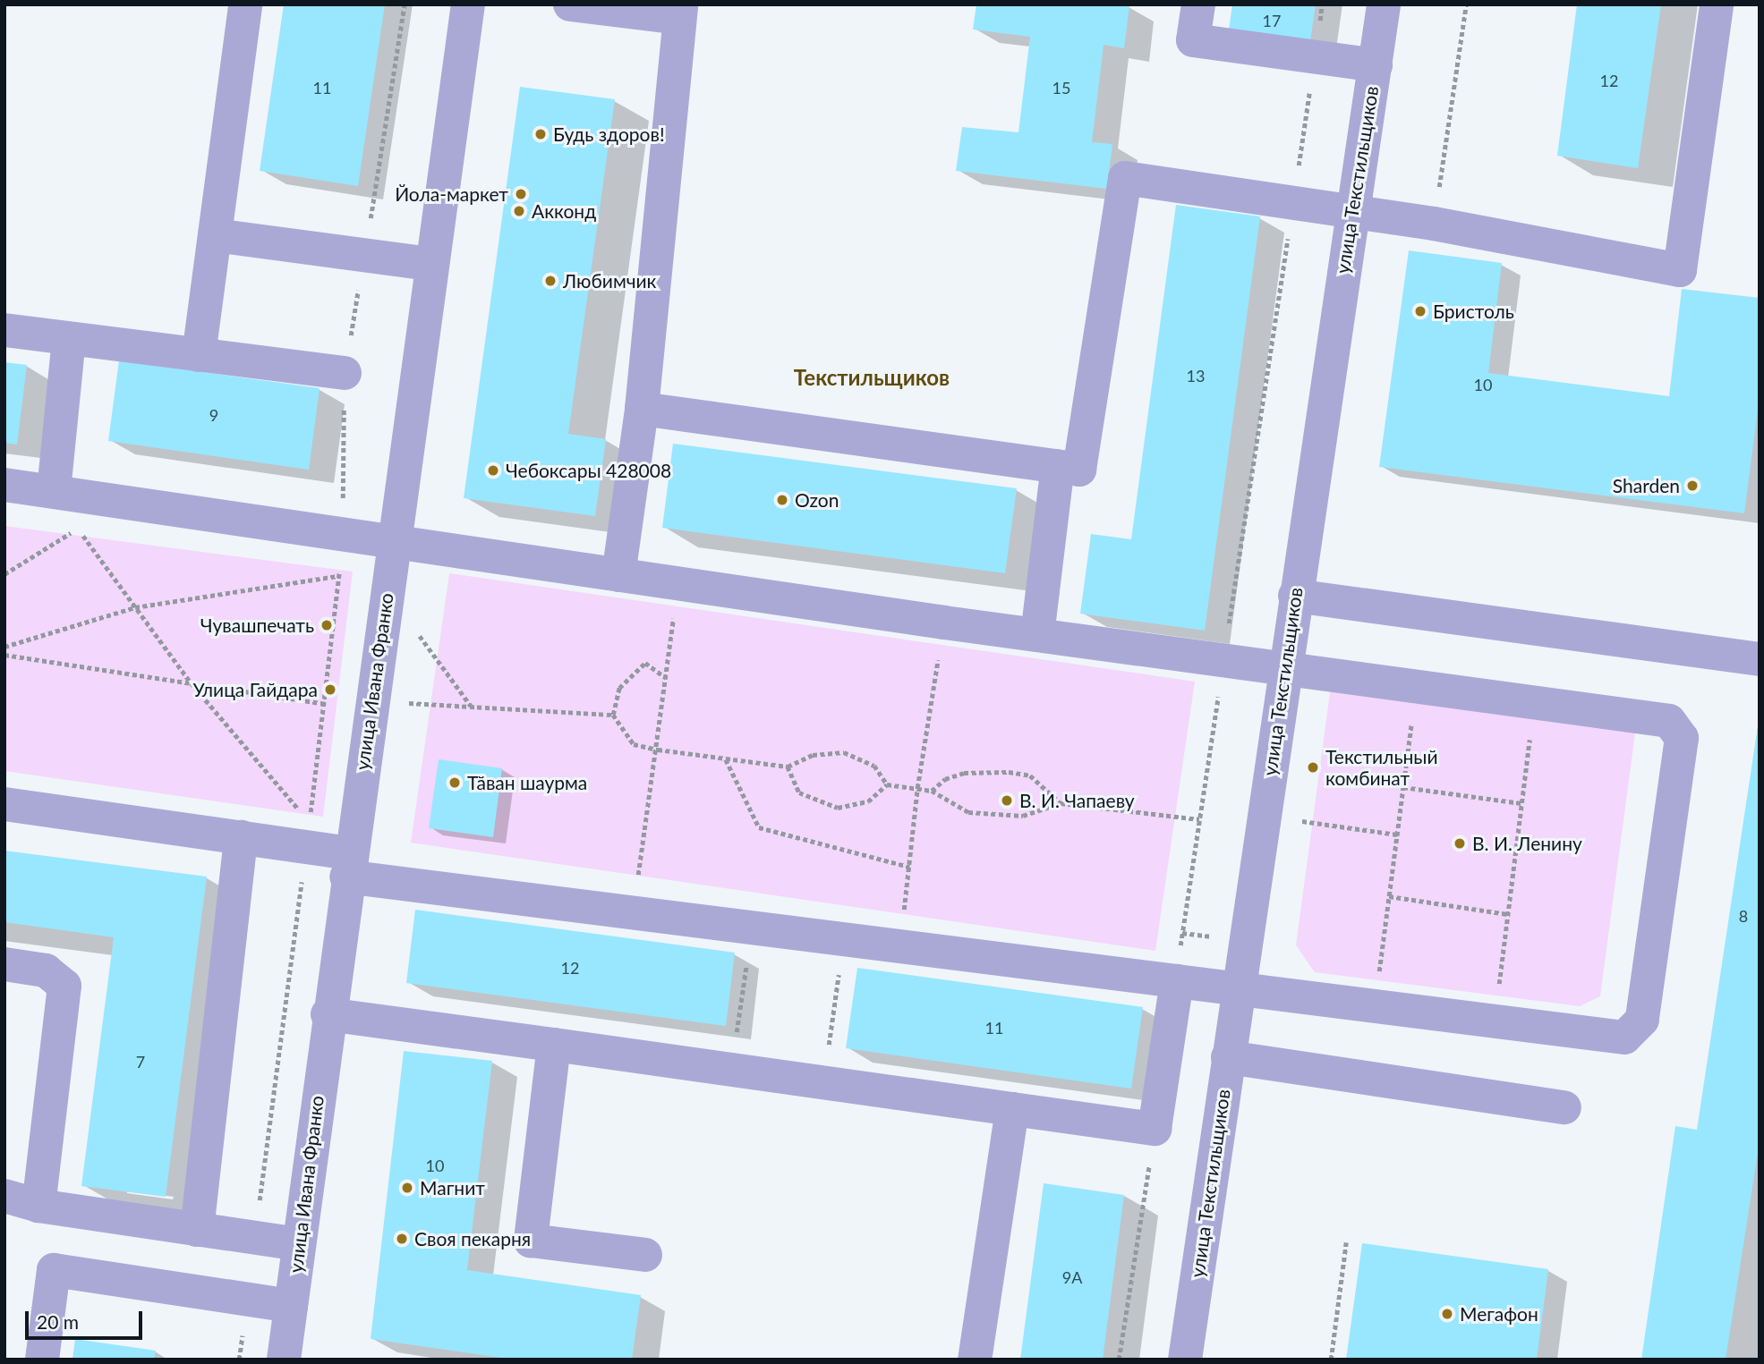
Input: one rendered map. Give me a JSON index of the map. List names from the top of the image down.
{
  "streets": {
    "street": ["улица Текстильщиков", "улица Ивана Франко"]
  },
  "districts": ["Текстильщиков"],
  "places": [
    "Будь здоров!",
    "Йола-маркет",
    "Акконд",
    "Любимчик",
    "Бристоль",
    "Чебоксары 428008",
    "Sharden",
    "Ozon",
    "Чувашпечать",
    "Улица Гайдара",
    "Текстильный комбинат",
    "Тӑван шаурма",
    "В. И. Чапаеву",
    "В. И. Ленину",
    "Магнит",
    "Своя пекарня",
    "Мегафон"
  ],
  "house_numbers": [
    "17",
    "12",
    "11",
    "15",
    "13",
    "10",
    "9",
    "8",
    "12",
    "11",
    "7",
    "10",
    "9А"
  ],
  "scale_bar": "20 m"
}
